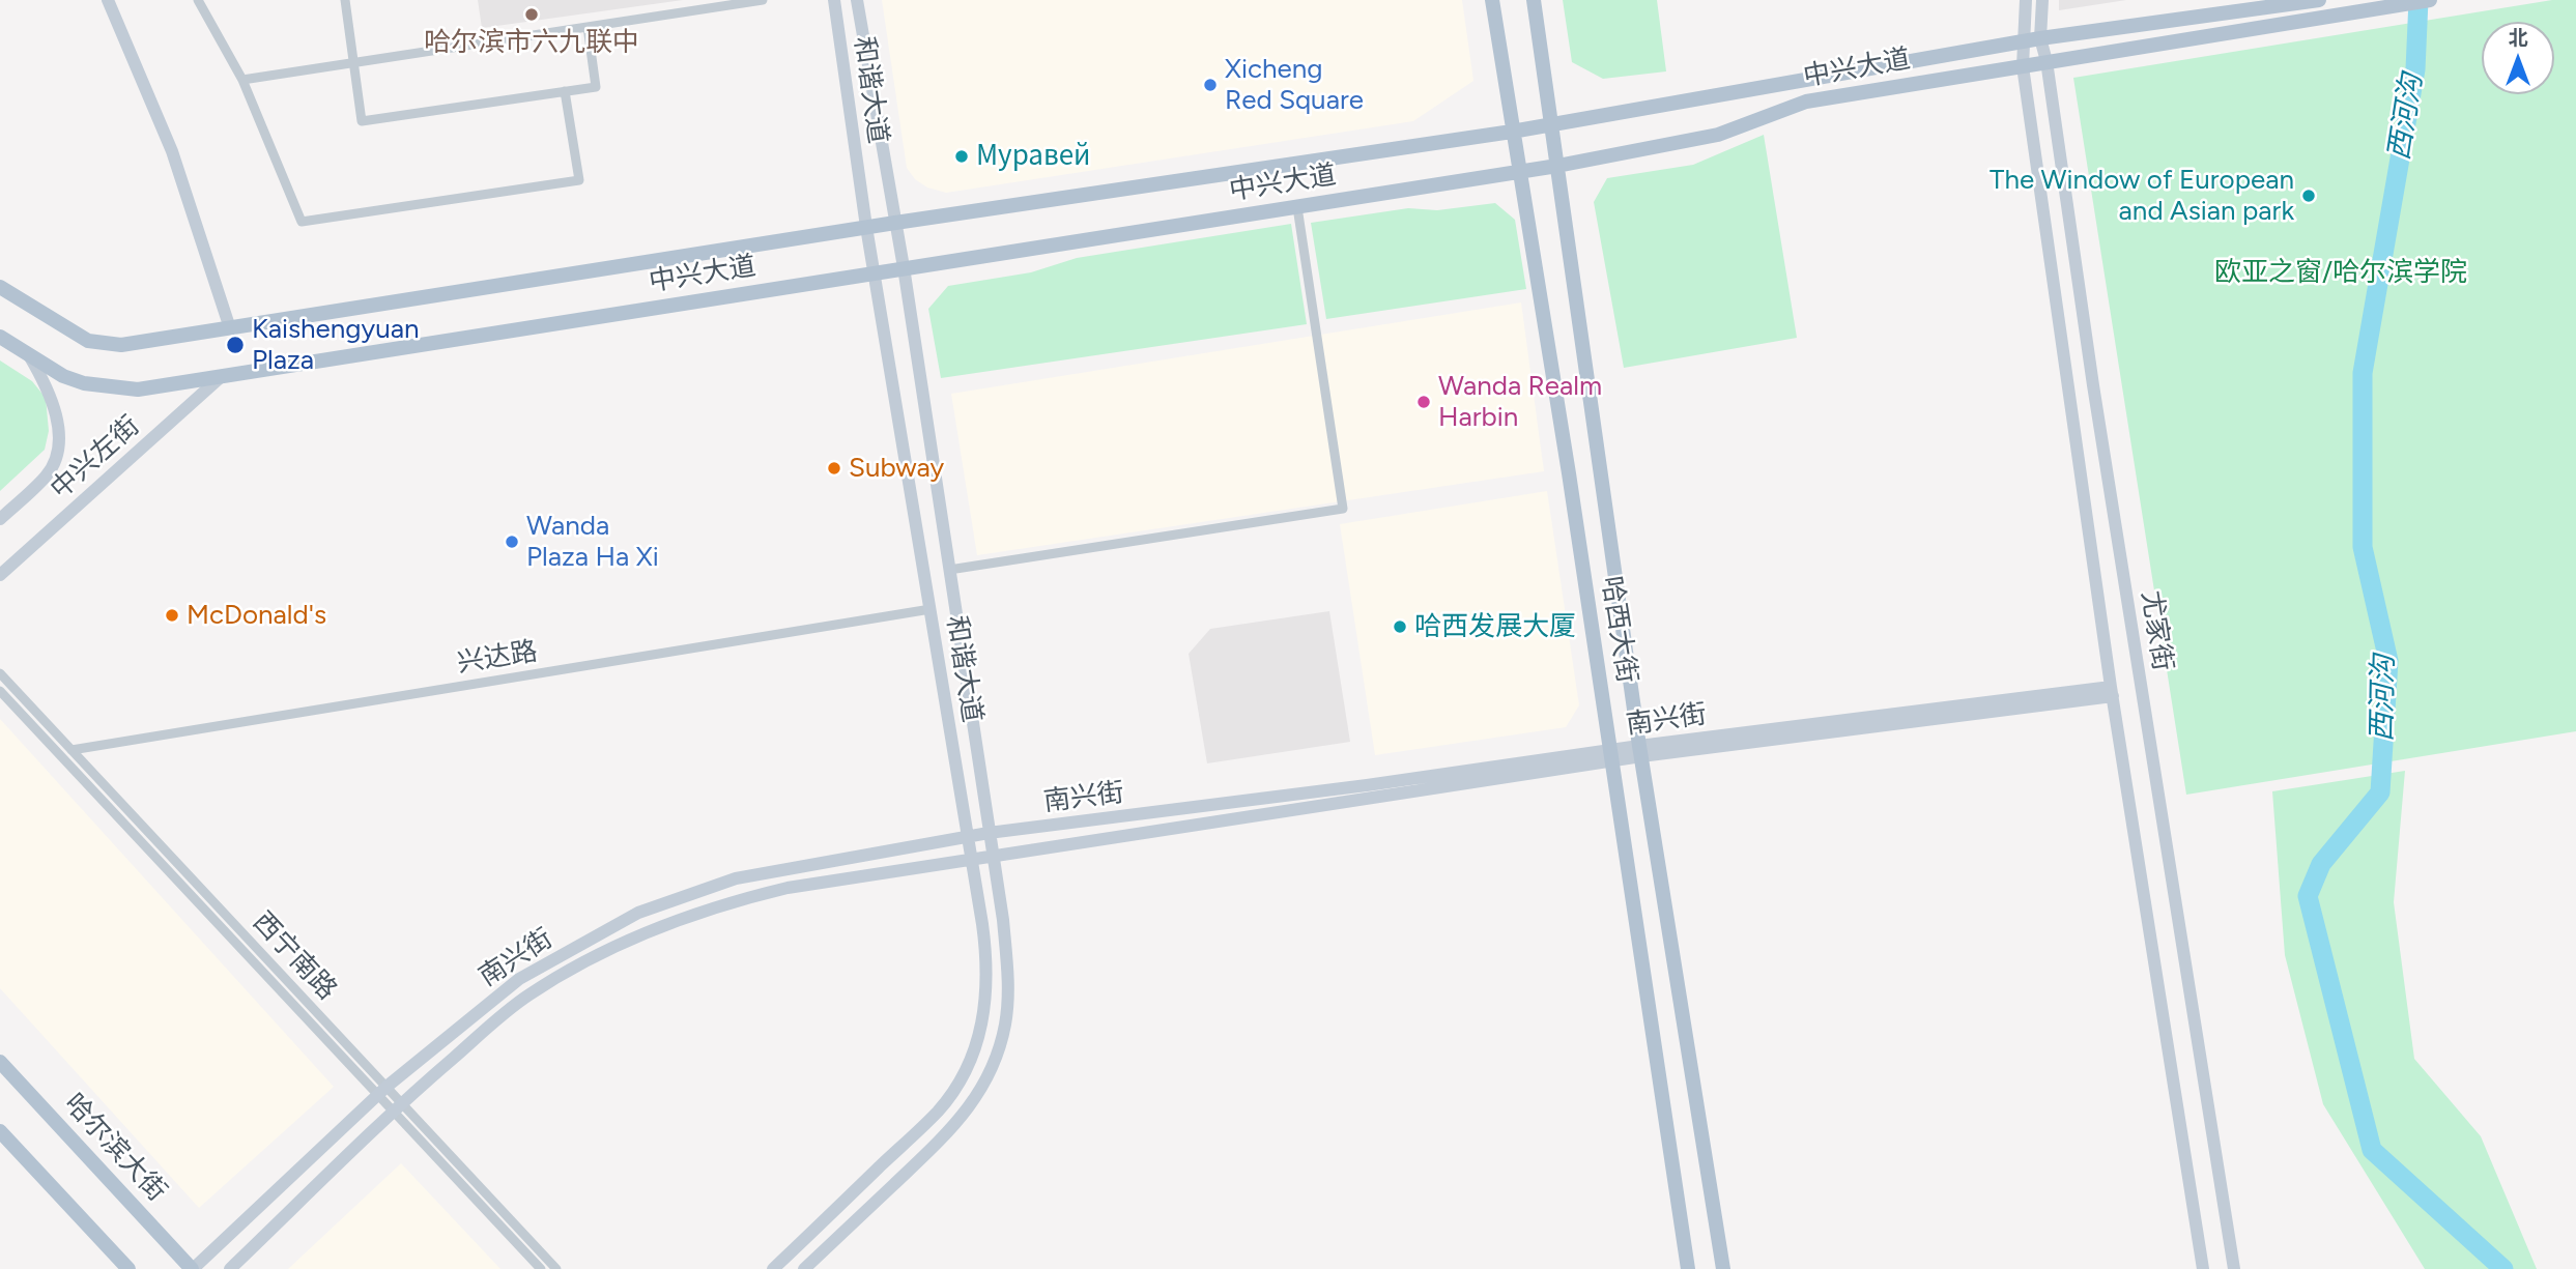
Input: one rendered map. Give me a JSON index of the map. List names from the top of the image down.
{
  "streets": {
    "main road": [
      "中兴大道",
      "和谐大道",
      "中兴左街",
      "哈西大街",
      "尤家街",
      "南兴街",
      "哈尔滨大街"
    ],
    "street": ["兴达路", "西宁南路"]
  },
  "crossings": [
    ["中兴大道", "和谐大道"],
    ["中兴大道", "中兴左街"],
    ["中兴大道", "哈西大街"],
    ["中兴大道", "尤家街"],
    ["和谐大道", "兴达路"],
    ["和谐大道", "南兴街"],
    ["哈西大街", "南兴街"],
    ["尤家街", "南兴街"],
    ["兴达路", "西宁南路"],
    ["南兴街", "西宁南路"],
    ["南兴街", "哈尔滨大街"]
  ],
  "water": ["西河沟"],
  "parks": ["欧亚之窗/哈尔滨学院"],
  "places": [
    "哈尔滨市六九联中",
    "Xicheng Red Square",
    "Муравей",
    "The Window of European and Asian park",
    "Kaishengyuan Plaza",
    "Wanda Realm Harbin",
    "Subway",
    "Wanda Plaza Ha Xi",
    "McDonald's",
    "哈西发展大厦"
  ],
  "north": "top"
}
